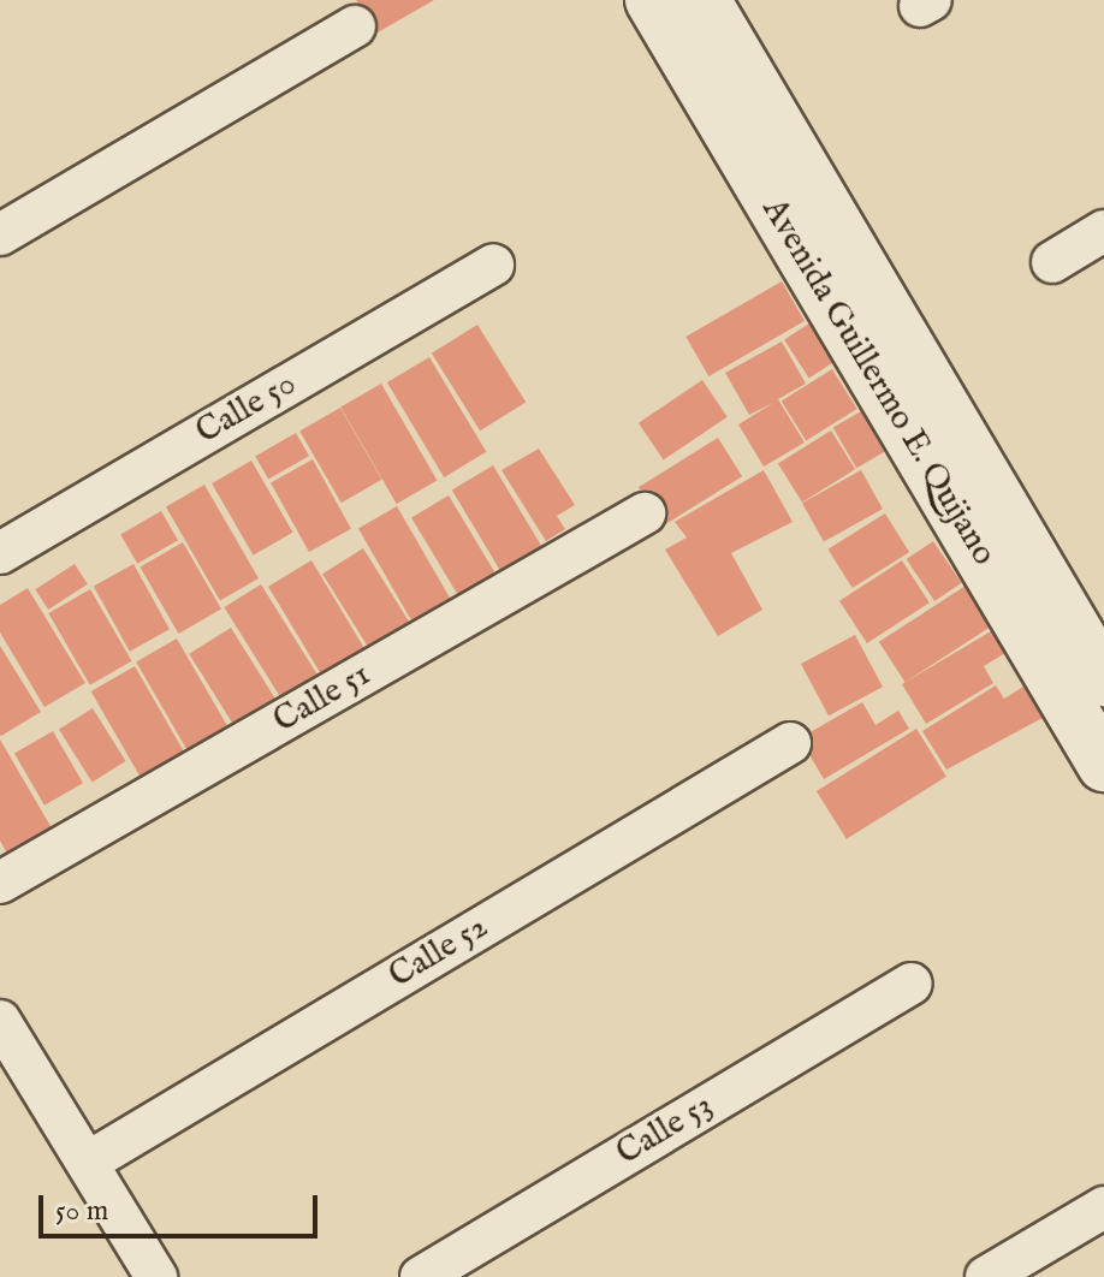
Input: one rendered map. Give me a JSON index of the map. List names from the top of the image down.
{
  "streets": {
    "street": [
      "Avenida Guillermo E. Quijano",
      "Calle 50",
      "Calle 51",
      "Calle 52",
      "Calle 53"
    ]
  },
  "scale_bar": "50 m"
}
